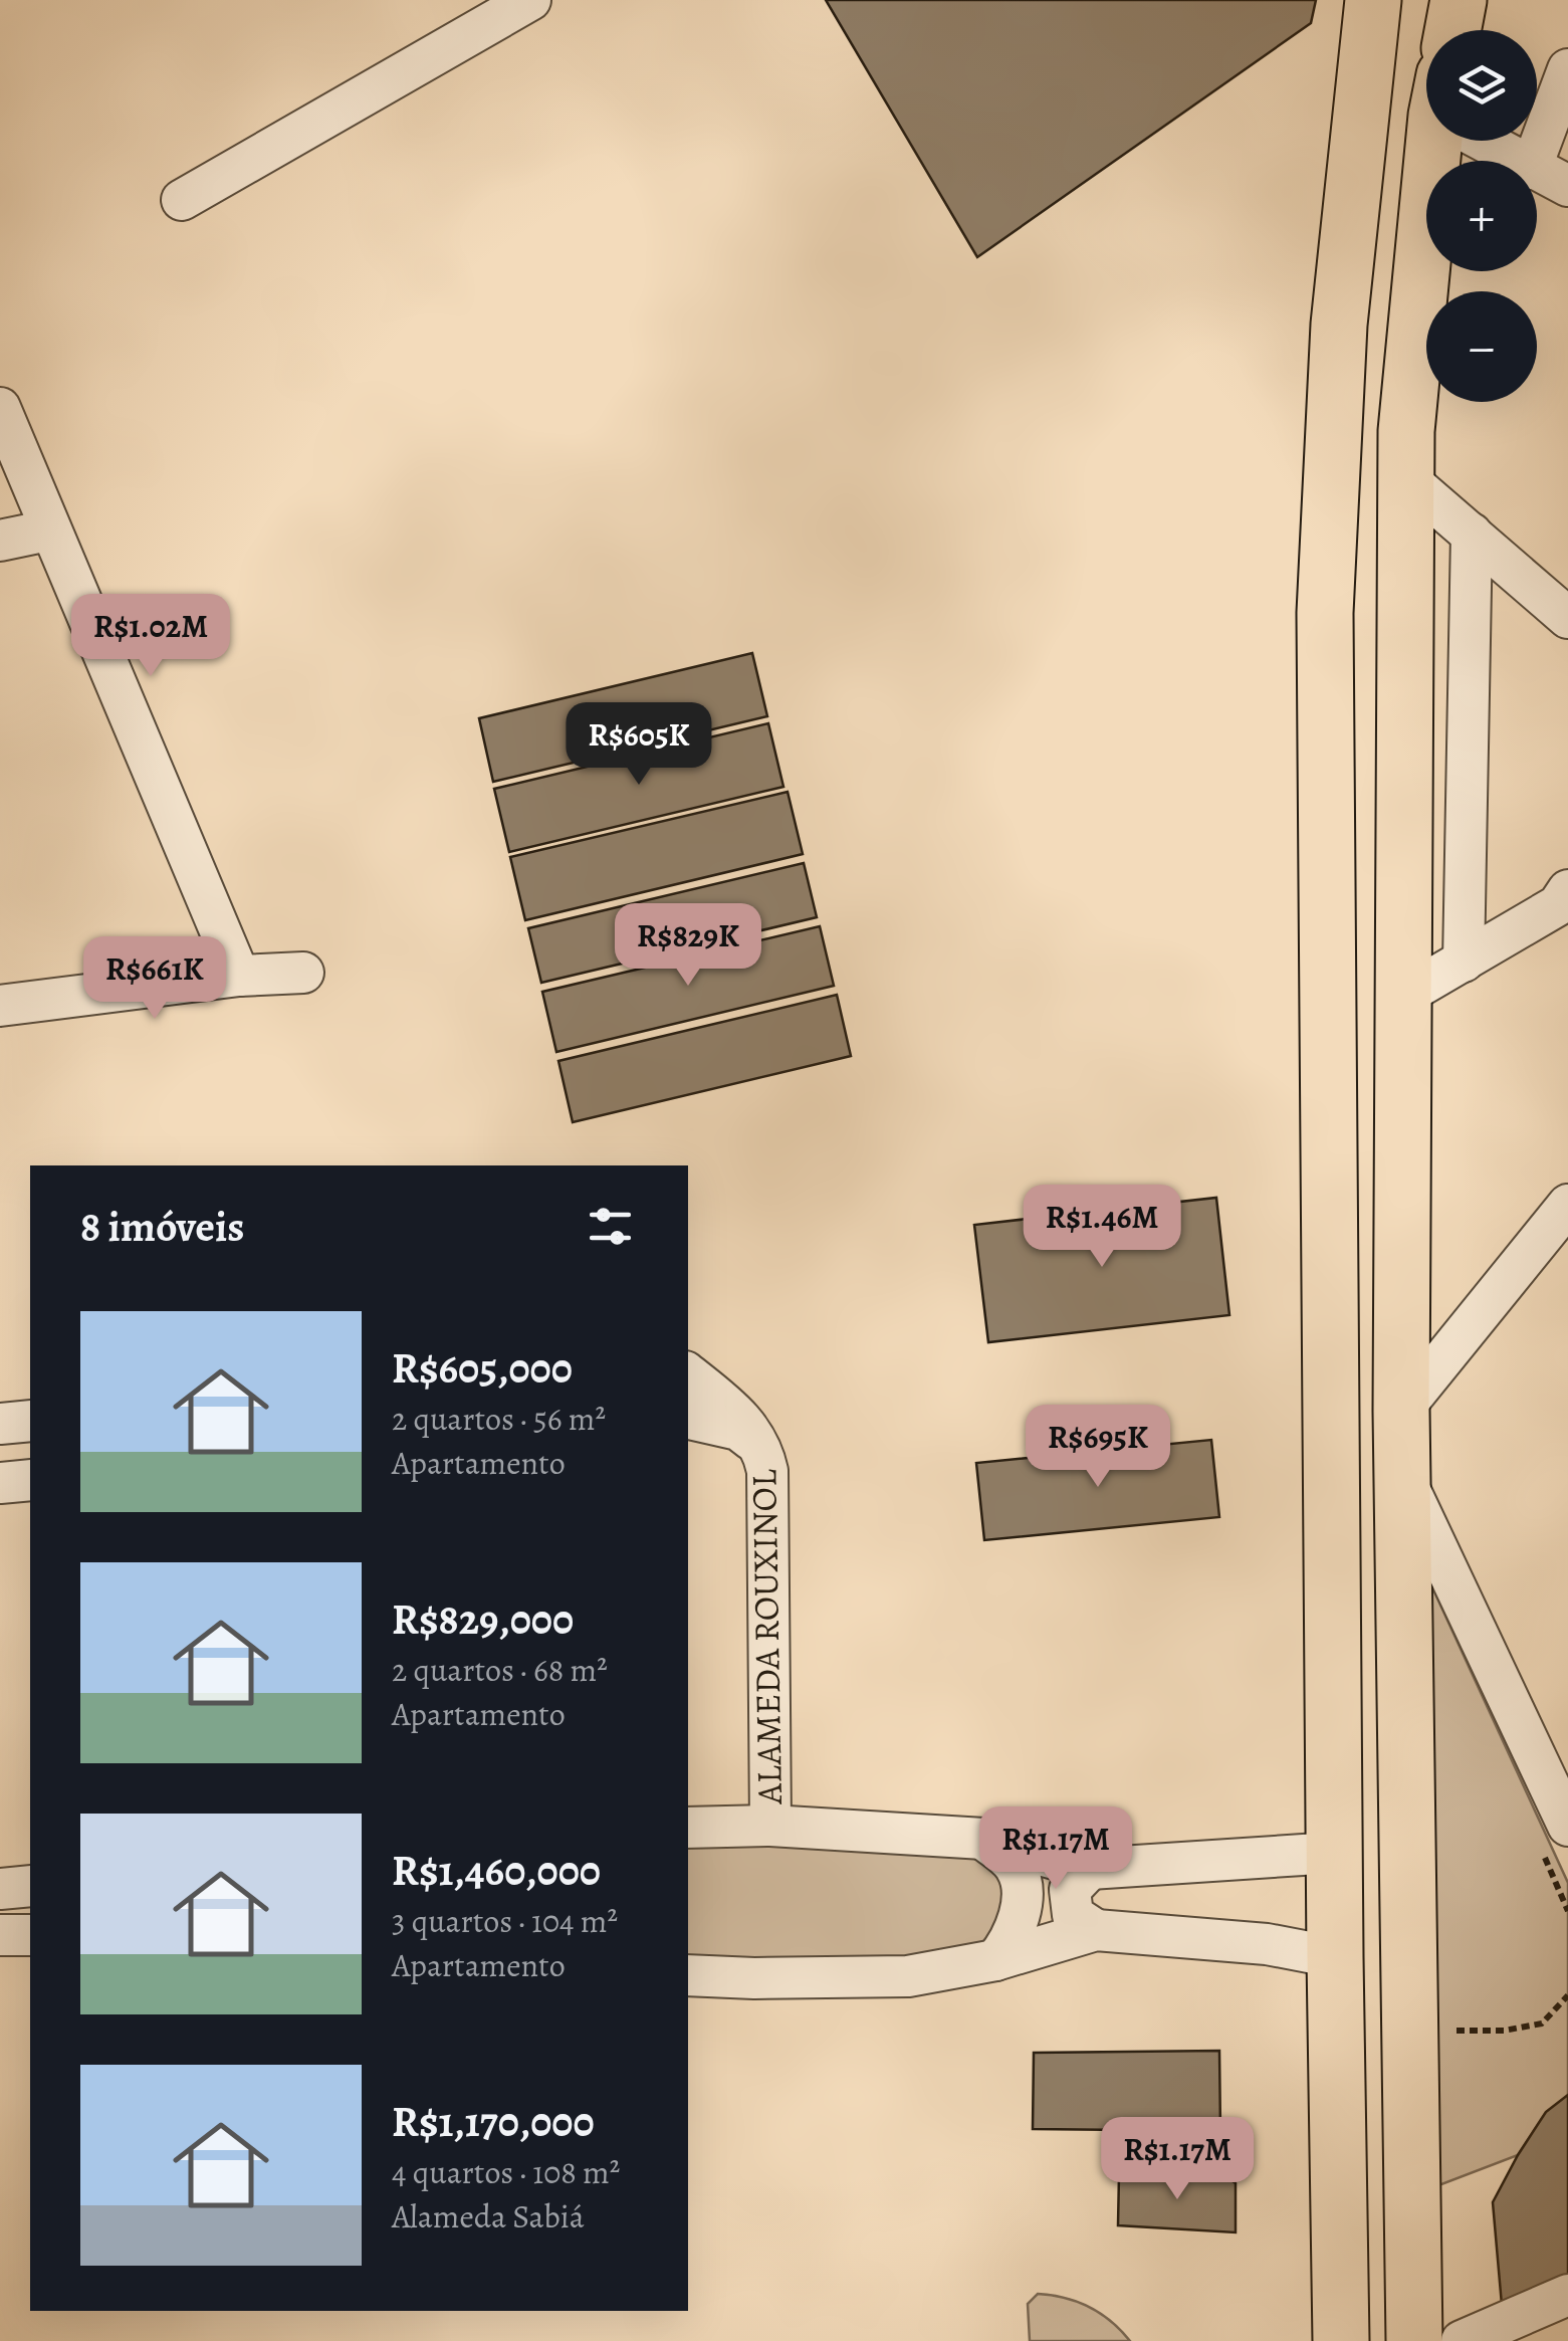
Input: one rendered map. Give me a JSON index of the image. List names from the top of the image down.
{
  "streets": {
    "street": ["ALAMEDA ROUXINOL"]
  },
  "page": {
    "map_buttons": ["+", "−"],
    "price": [
      "R$1.02M",
      "R$605K",
      "R$829K",
      "R$661K",
      "R$1.46M",
      "R$695K",
      "R$1.17M",
      "R$1.17M"
    ],
    "heading": "8 imóveis",
    "list": [
      {
        "name": "R$605,000",
        "note": "2 quartos · 56 m² · Apartamento"
      },
      {
        "name": "R$829,000",
        "note": "2 quartos · 68 m² · Apartamento"
      },
      {
        "name": "R$1,460,000",
        "note": "3 quartos · 104 m² · Apartamento"
      },
      {
        "name": "R$1,170,000",
        "note": "4 quartos · 108 m² · Alameda Sabiá"
      }
    ]
  }
}
